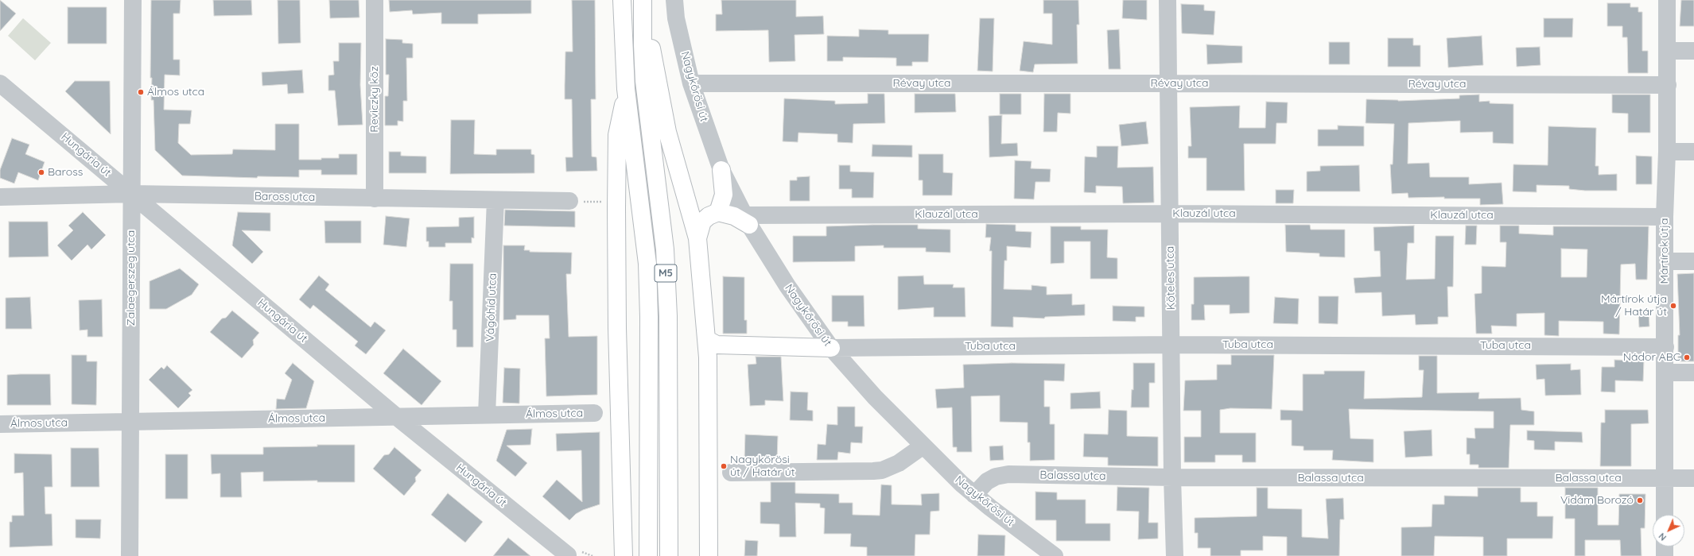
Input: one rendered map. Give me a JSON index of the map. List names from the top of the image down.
{
  "streets": {
    "main road": ["M5"],
    "street": [
      "Révay utca",
      "Nagykőrösi út",
      "Reviczky köz",
      "Hungária út",
      "Baross utca",
      "Klauzál utca",
      "Mártírok útja",
      "Zalaegerszeg utca",
      "Köteles utca",
      "Vágóhíd utca",
      "Tuba utca",
      "Álmos utca",
      "Balassa utca"
    ]
  },
  "crossings": [
    ["Révay utca", "Nagykőrösi út"],
    ["Révay utca", "Mártírok útja"],
    ["Révay utca", "Köteles utca"],
    ["Nagykőrösi út", "Klauzál utca"],
    ["Nagykőrösi út", "Tuba utca"],
    ["Nagykőrösi út", "Balassa utca"],
    ["Reviczky köz", "Baross utca"],
    ["Hungária út", "Baross utca"],
    ["Hungária út", "Zalaegerszeg utca"],
    ["Hungária út", "Álmos utca"],
    ["Baross utca", "Zalaegerszeg utca"],
    ["Baross utca", "Vágóhíd utca"],
    ["Klauzál utca", "Mártírok útja"],
    ["Klauzál utca", "Köteles utca"],
    ["Mártírok útja", "Tuba utca"],
    ["Mártírok útja", "Balassa utca"],
    ["Zalaegerszeg utca", "Álmos utca"],
    ["Köteles utca", "Tuba utca"],
    ["Köteles utca", "Balassa utca"],
    ["Vágóhíd utca", "Álmos utca"]
  ],
  "places": [
    "Álmos utca",
    "Baross",
    "Mártírok útja / Határ út",
    "Nádor ABC",
    "Nagykőrösi út / Határ út",
    "Vidám Borozó"
  ],
  "north": "bottom left"
}
